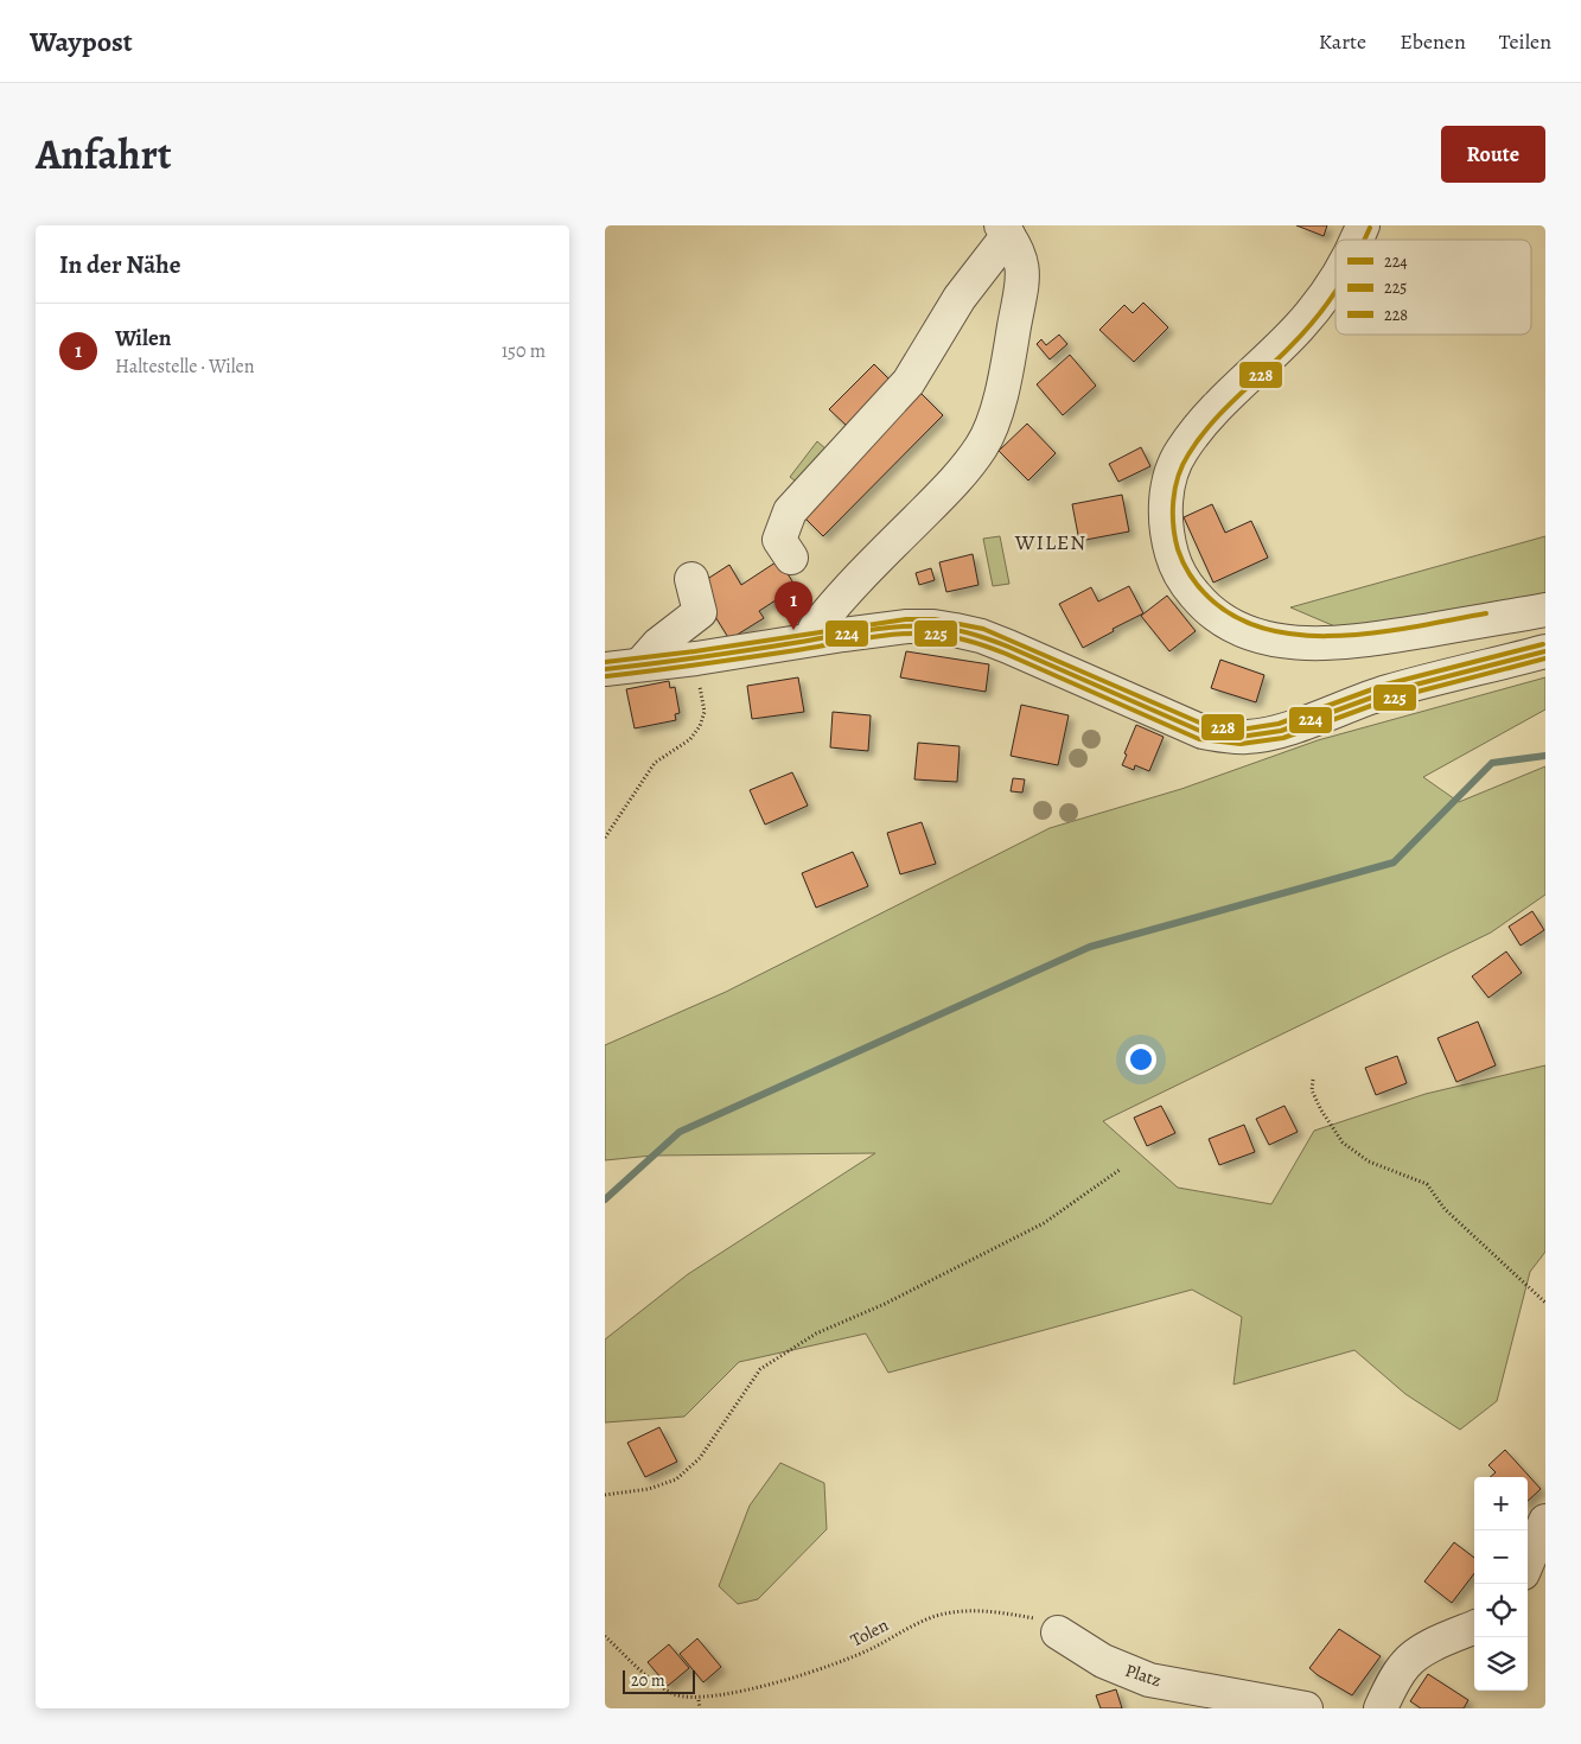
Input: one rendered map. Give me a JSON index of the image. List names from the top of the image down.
{
  "streets": {
    "street": ["Platz"],
    "path": ["Tolen"]
  },
  "crossings": [
    ["Tolen", "Platz"]
  ],
  "districts": ["WILEN"],
  "lines": ["transit line 228", "transit line 224", "transit line 225"],
  "legend": ["224", "225", "228"],
  "scale_bar": "20 m",
  "page": {
    "header": "Waypost",
    "nav": ["Karte", "Ebenen", "Teilen"],
    "title": "Anfahrt",
    "buttons": "Route",
    "heading": "In der Nähe",
    "list": [
      {
        "mark": "1",
        "name": "Wilen",
        "note": "Haltestelle · Wilen",
        "value": "150 m"
      }
    ],
    "pins": "1",
    "map_buttons": ["+", "−"],
    "scale": "20 m"
  }
}
